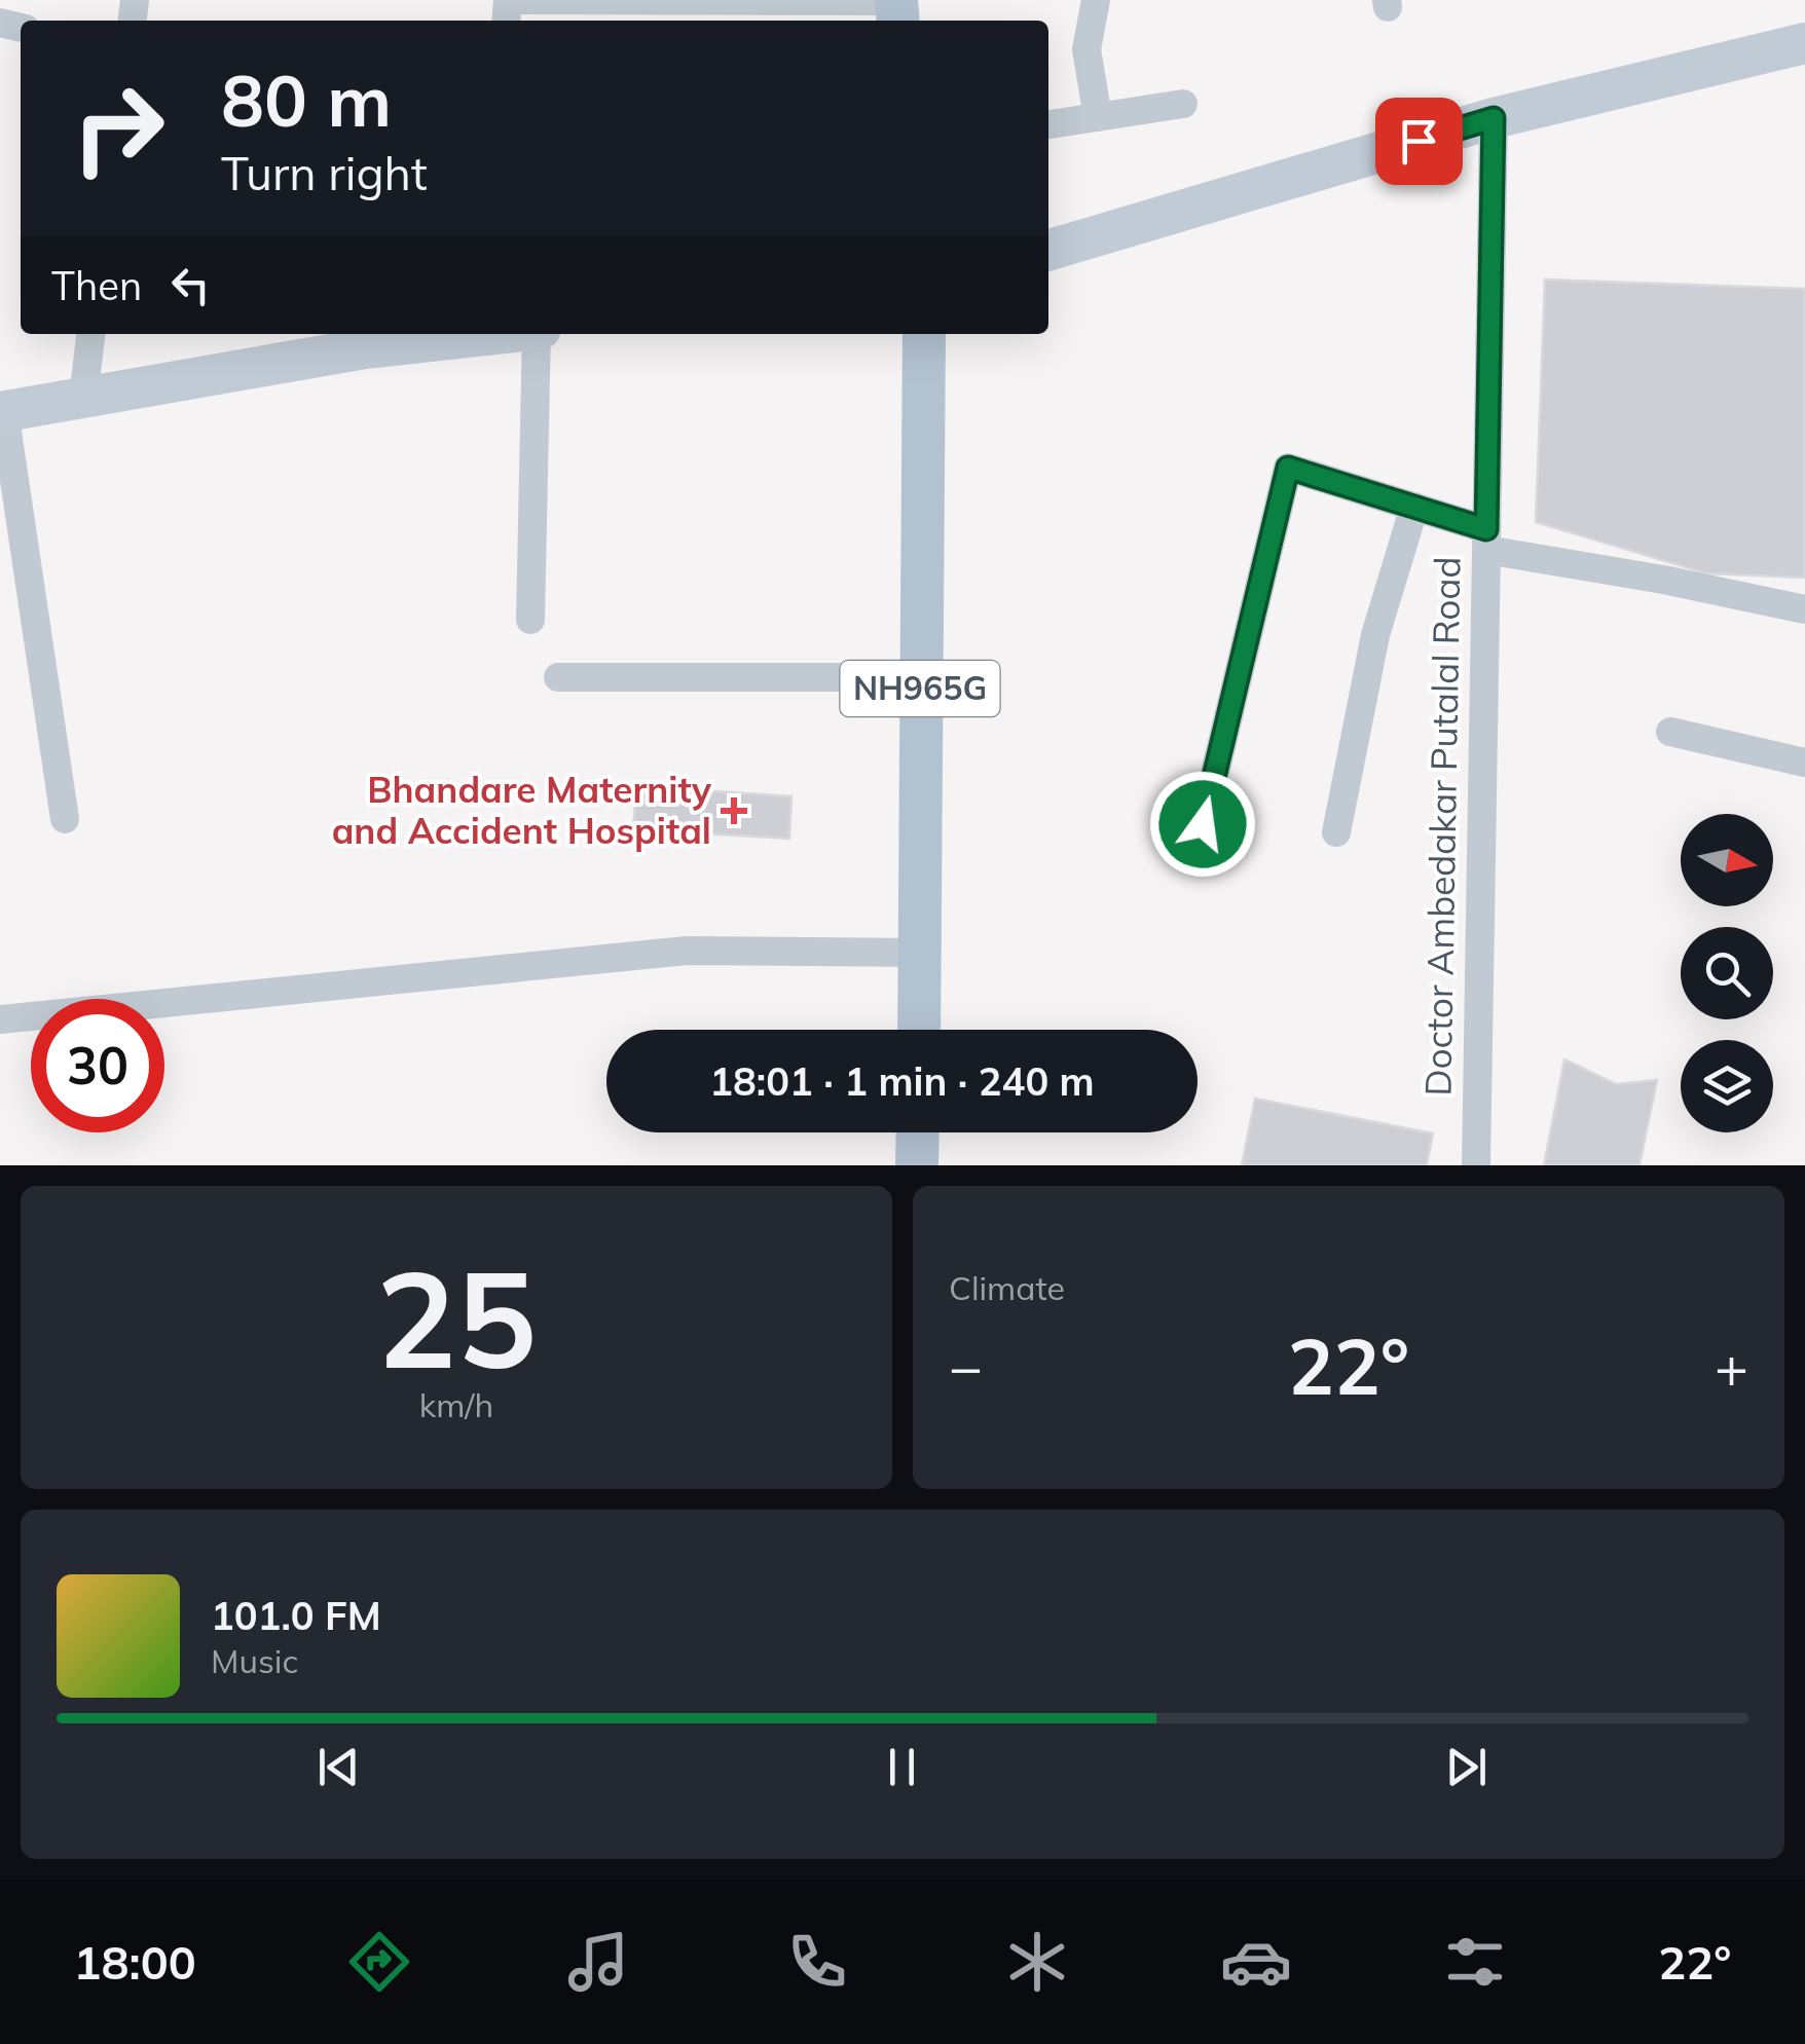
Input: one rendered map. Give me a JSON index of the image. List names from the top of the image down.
{
  "streets": {
    "main road": ["NH965G"],
    "street": ["Doctor Ambedakar Putalal Road"]
  },
  "places": {
    "health": ["Bhandare Maternity and Accident Hospital"]
  },
  "north": "right",
  "page": {
    "turn": ["80 m", "Turn right"],
    "then": "Then",
    "limit": "30",
    "trip": "18:01 · 1 min · 240 m",
    "tile": [
      ["25", "km/h"],
      "Climate"
    ],
    "heat": ["−", "22°", "+"],
    "song": ["101.0 FM", "Music"],
    "tabs": ["18:00", "22°"]
  }
}
